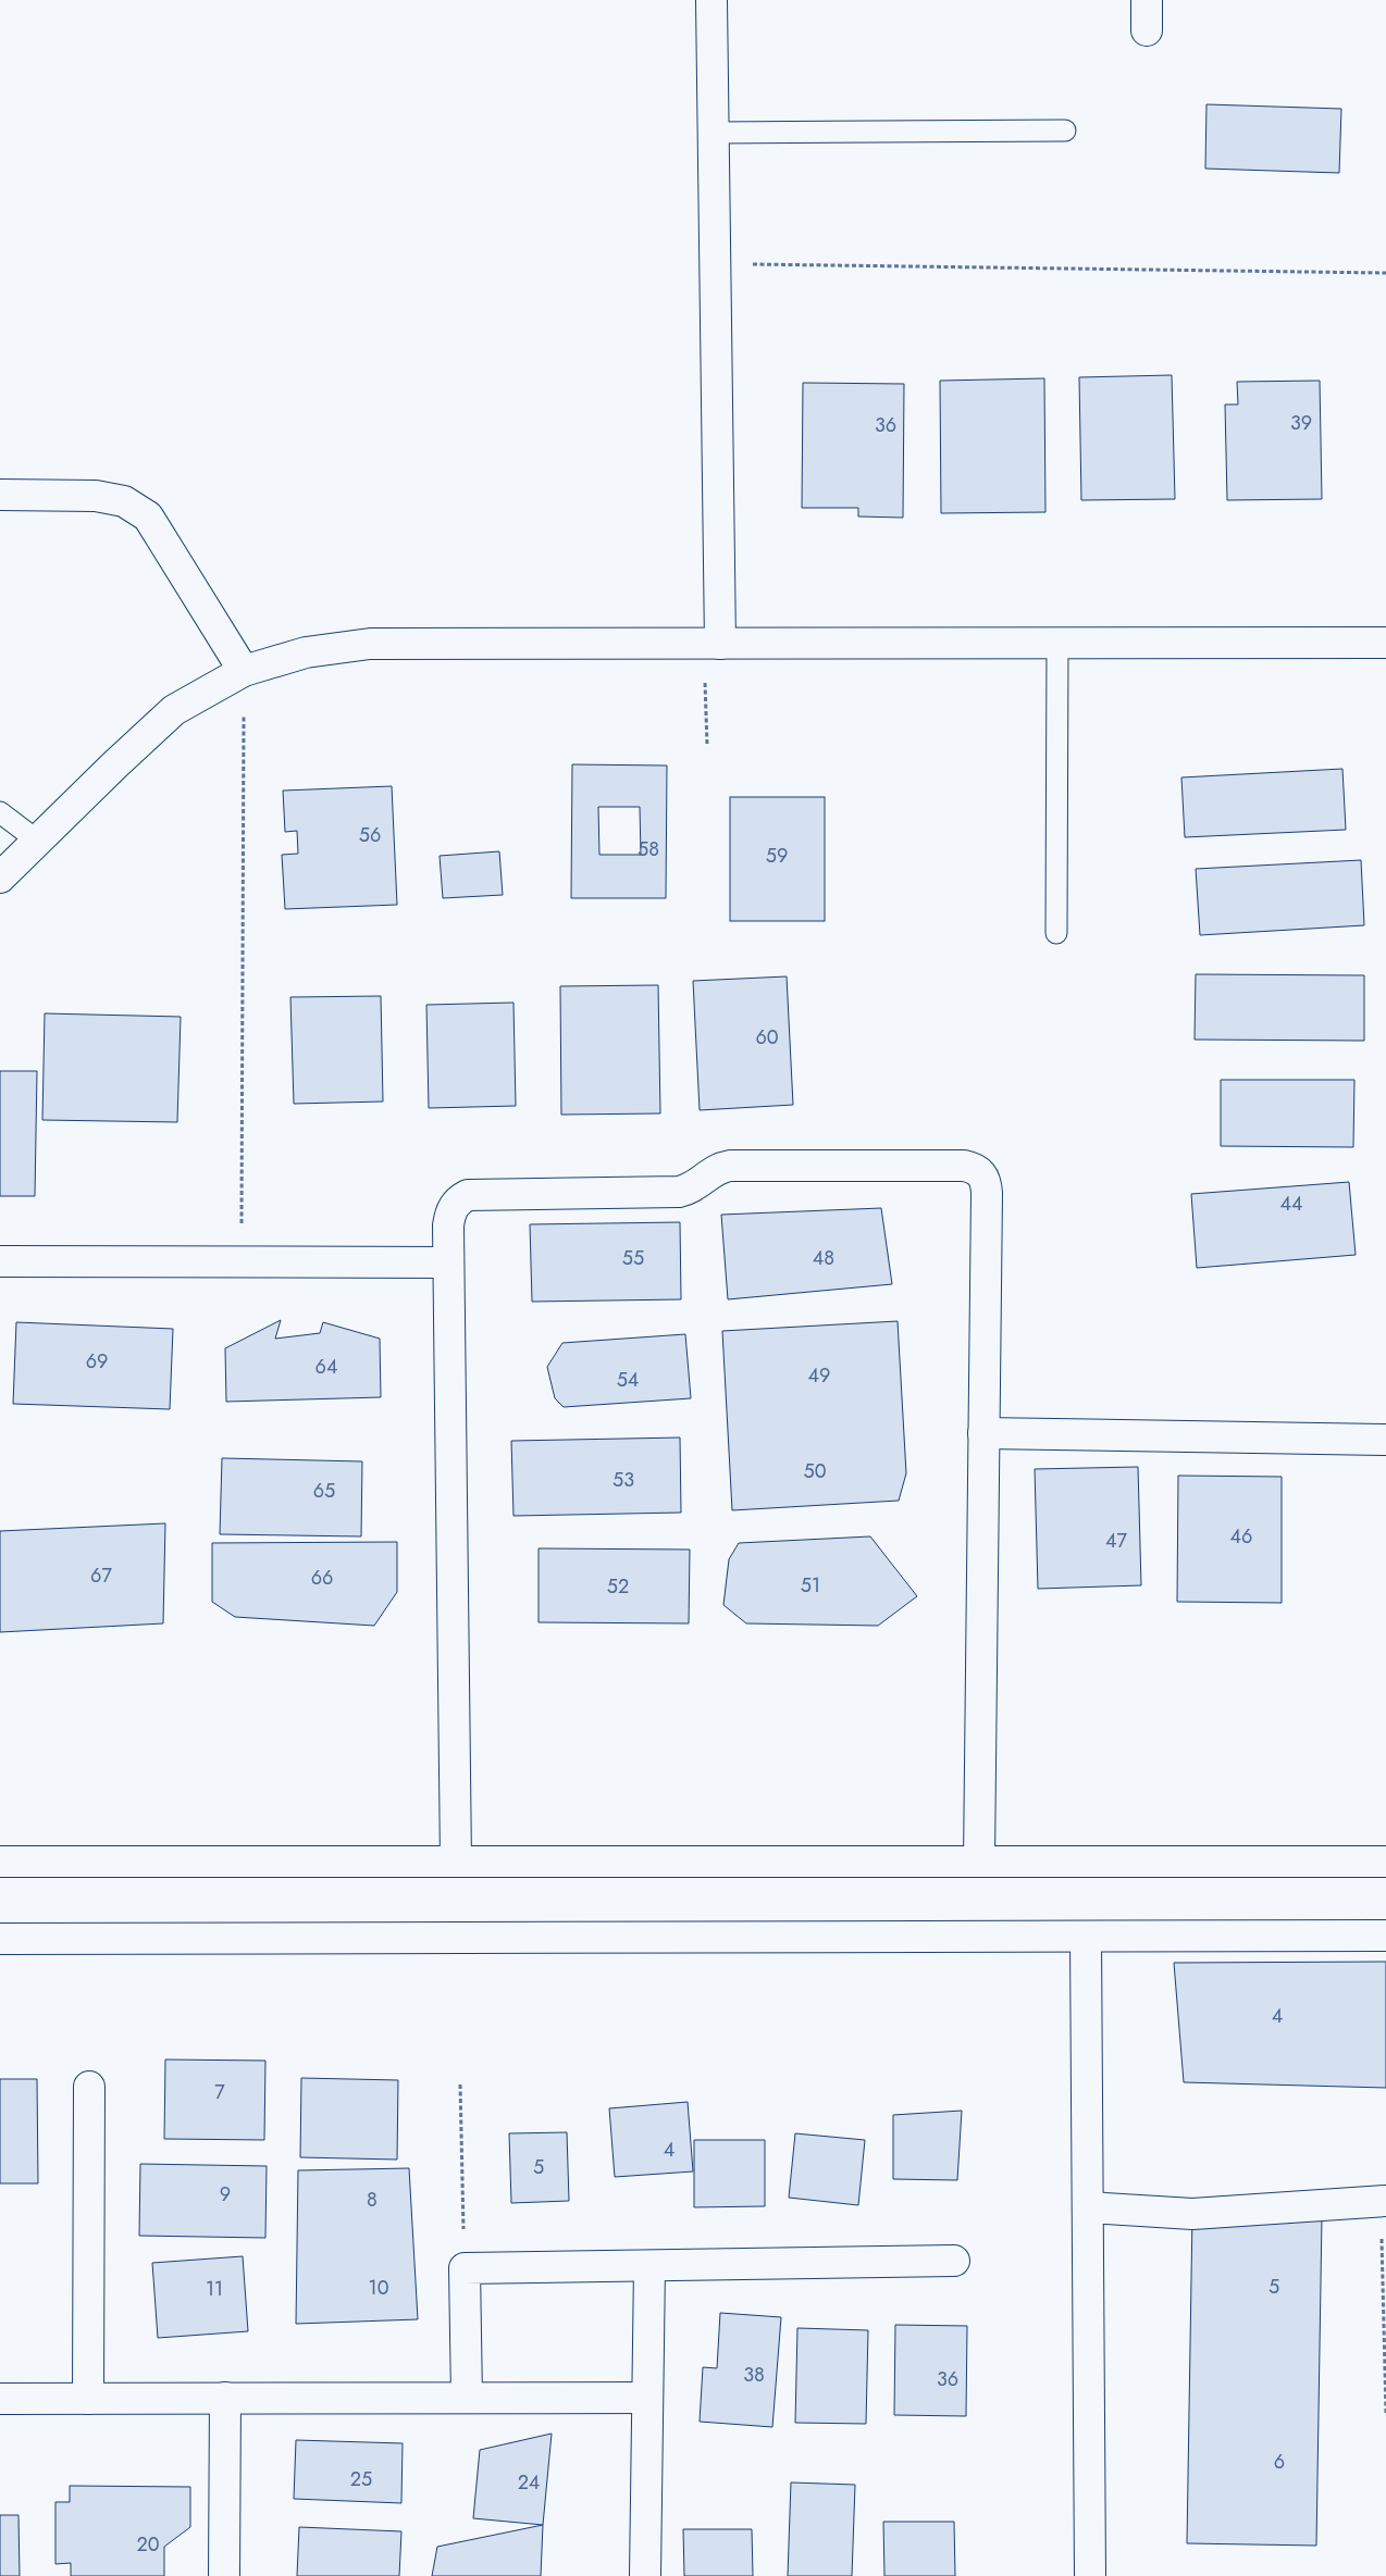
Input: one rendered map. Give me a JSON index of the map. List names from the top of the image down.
{
  "house_numbers": [
    "39",
    "36",
    "56",
    "58",
    "59",
    "60",
    "44",
    "55",
    "48",
    "69",
    "64",
    "49",
    "54",
    "50",
    "53",
    "65",
    "46",
    "47",
    "67",
    "66",
    "51",
    "52",
    "4",
    "7",
    "4",
    "5",
    "9",
    "8",
    "5",
    "10",
    "11",
    "38",
    "36",
    "6",
    "25",
    "24",
    "20"
  ]
}
